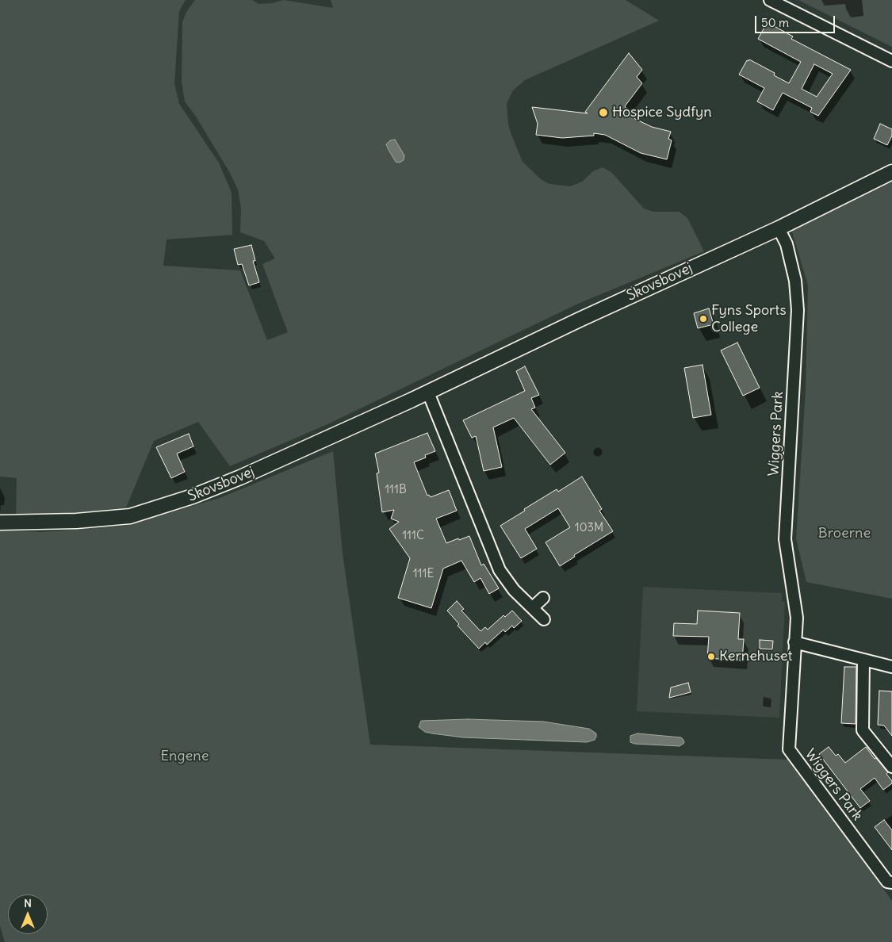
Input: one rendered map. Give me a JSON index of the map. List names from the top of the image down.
{
  "streets": {
    "street": ["Skovsbovej", "Wiggers Park"]
  },
  "crossings": [
    ["Skovsbovej", "Wiggers Park"]
  ],
  "parks": ["Broerne", "Engene"],
  "places": ["Hospice Sydfyn", "Fyns Sports College", "Kernehuset"],
  "house_numbers": [
    "111B",
    "103M",
    "111C",
    "111E"
  ],
  "scale_bar": "50 m",
  "north": "top"
}
